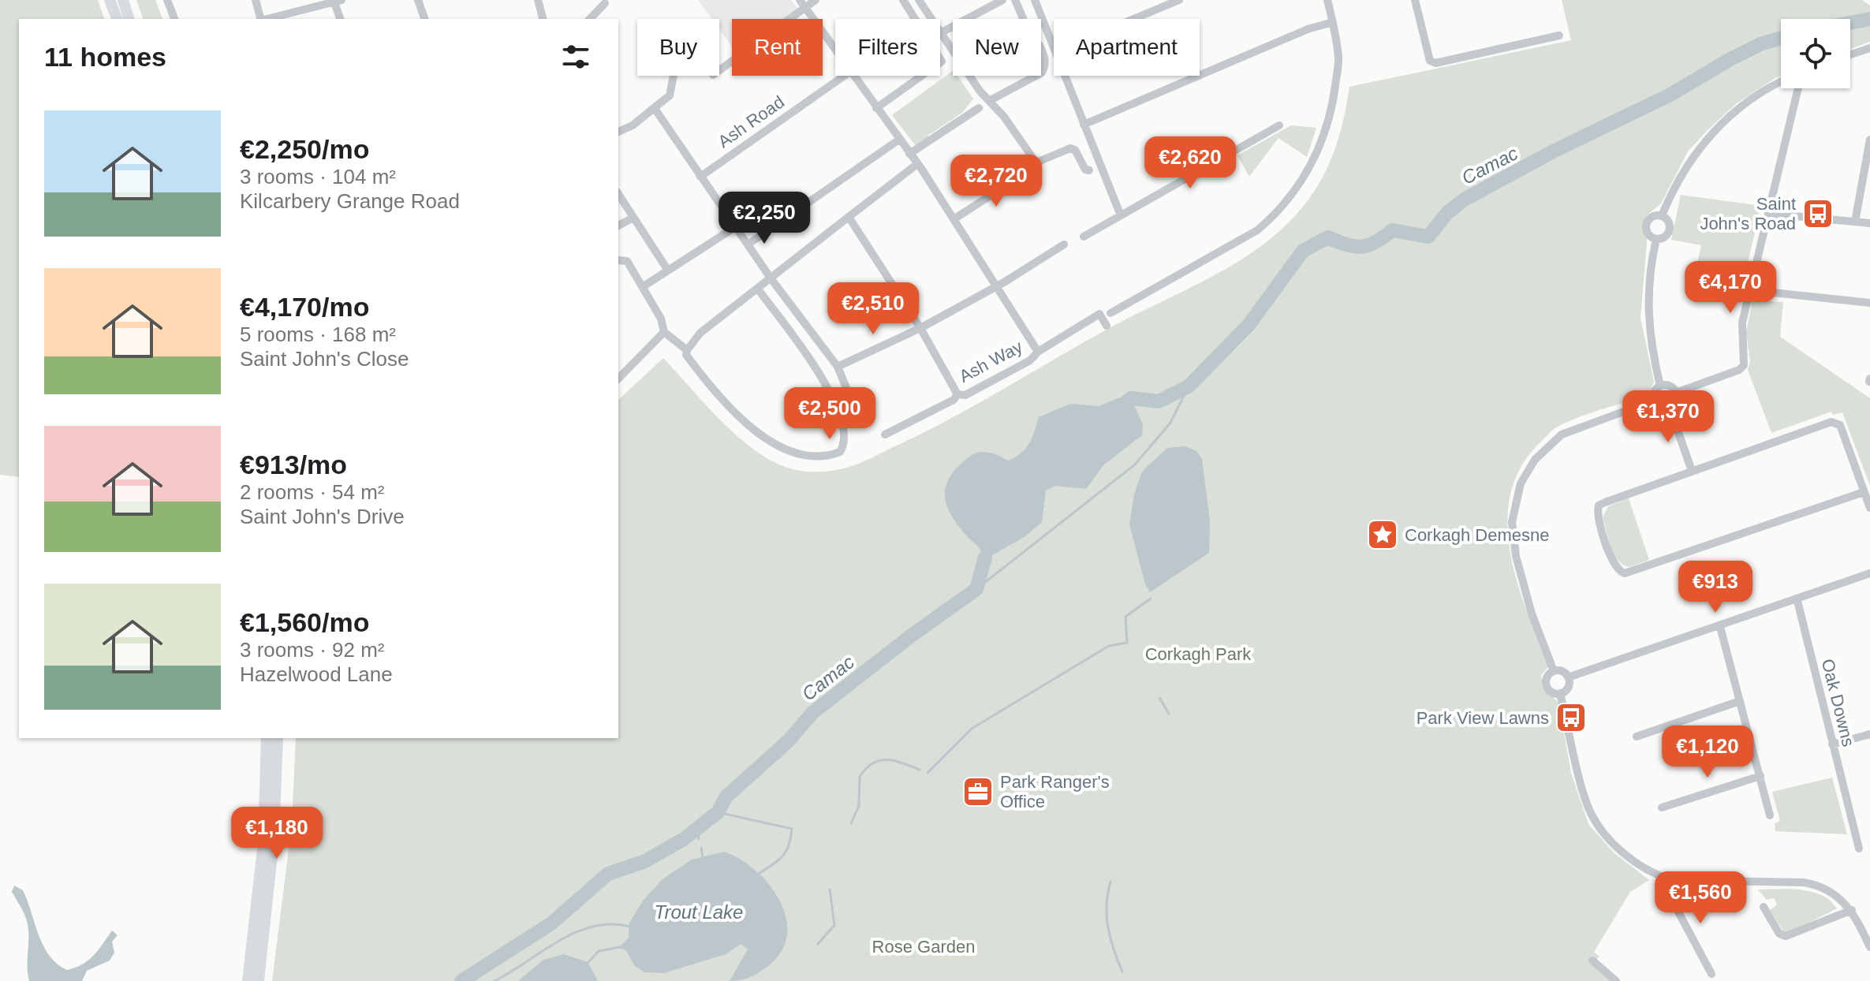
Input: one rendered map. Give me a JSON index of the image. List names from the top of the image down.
{
  "streets": {
    "street": ["Ash Road", "Ash Way", "Oak Downs"]
  },
  "water": ["Camac", "Trout Lake"],
  "parks": ["Corkagh Park", "Rose Garden"],
  "places": {
    "bus stop": ["Saint John's Road", "Park View Lawns"],
    "place": ["Corkagh Demesne"],
    "office": ["Park Ranger's Office"]
  },
  "page": {
    "chip": [
      "Buy",
      "Rent",
      "Filters",
      "New",
      "Apartment"
    ],
    "heading": "11 homes",
    "list": [
      {
        "name": "€2,250/mo",
        "note": "3 rooms · 104 m² · Kilcarbery Grange Road"
      },
      {
        "name": "€4,170/mo",
        "note": "5 rooms · 168 m² · Saint John's Close"
      },
      {
        "name": "€913/mo",
        "note": "2 rooms · 54 m² · Saint John's Drive"
      },
      {
        "name": "€1,560/mo",
        "note": "3 rooms · 92 m² · Hazelwood Lane"
      }
    ],
    "price": [
      "€2,620",
      "€2,720",
      "€2,250",
      "€4,170",
      "€2,510",
      "€2,500",
      "€1,370",
      "€913",
      "€1,120",
      "€1,180",
      "€1,560"
    ]
  }
}
